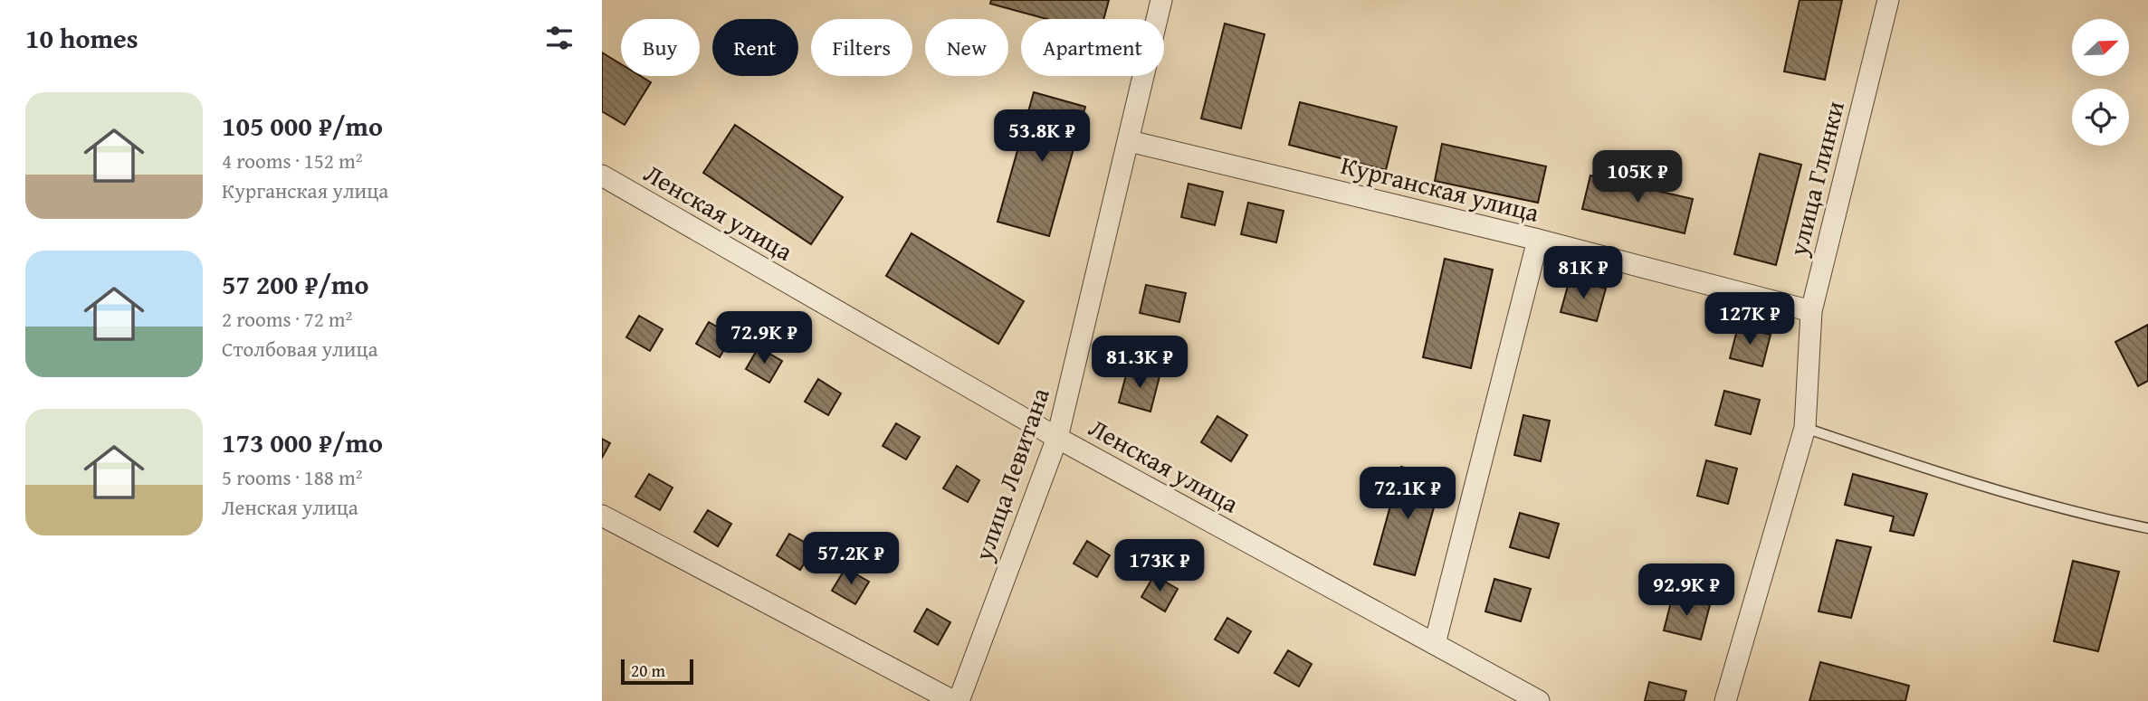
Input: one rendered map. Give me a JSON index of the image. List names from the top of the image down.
{
  "streets": {
    "street": [
      "улица Глинки",
      "Курганская улица",
      "Ленская улица",
      "улица Левитана"
    ]
  },
  "crossings": [
    ["улица Глинки", "Курганская улица"],
    ["Курганская улица", "улица Левитана"],
    ["Ленская улица", "улица Левитана"]
  ],
  "scale_bar": "20 m",
  "north": "top right",
  "page": {
    "heading": "10 homes",
    "chip": [
      "Buy",
      "Rent",
      "Filters",
      "New",
      "Apartment"
    ],
    "list": [
      {
        "name": "105 000 ₽/mo",
        "note": "4 rooms · 152 m² · Курганская улица"
      },
      {
        "name": "57 200 ₽/mo",
        "note": "2 rooms · 72 m² · Столбовая улица"
      },
      {
        "name": "173 000 ₽/mo",
        "note": "5 rooms · 188 m² · Ленская улица"
      }
    ],
    "price": [
      "53.8K ₽",
      "105K ₽",
      "81K ₽",
      "127K ₽",
      "72.9K ₽",
      "81.3K ₽",
      "72.1K ₽",
      "57.2K ₽",
      "173K ₽",
      "92.9K ₽"
    ],
    "scale": "20 m"
  }
}
